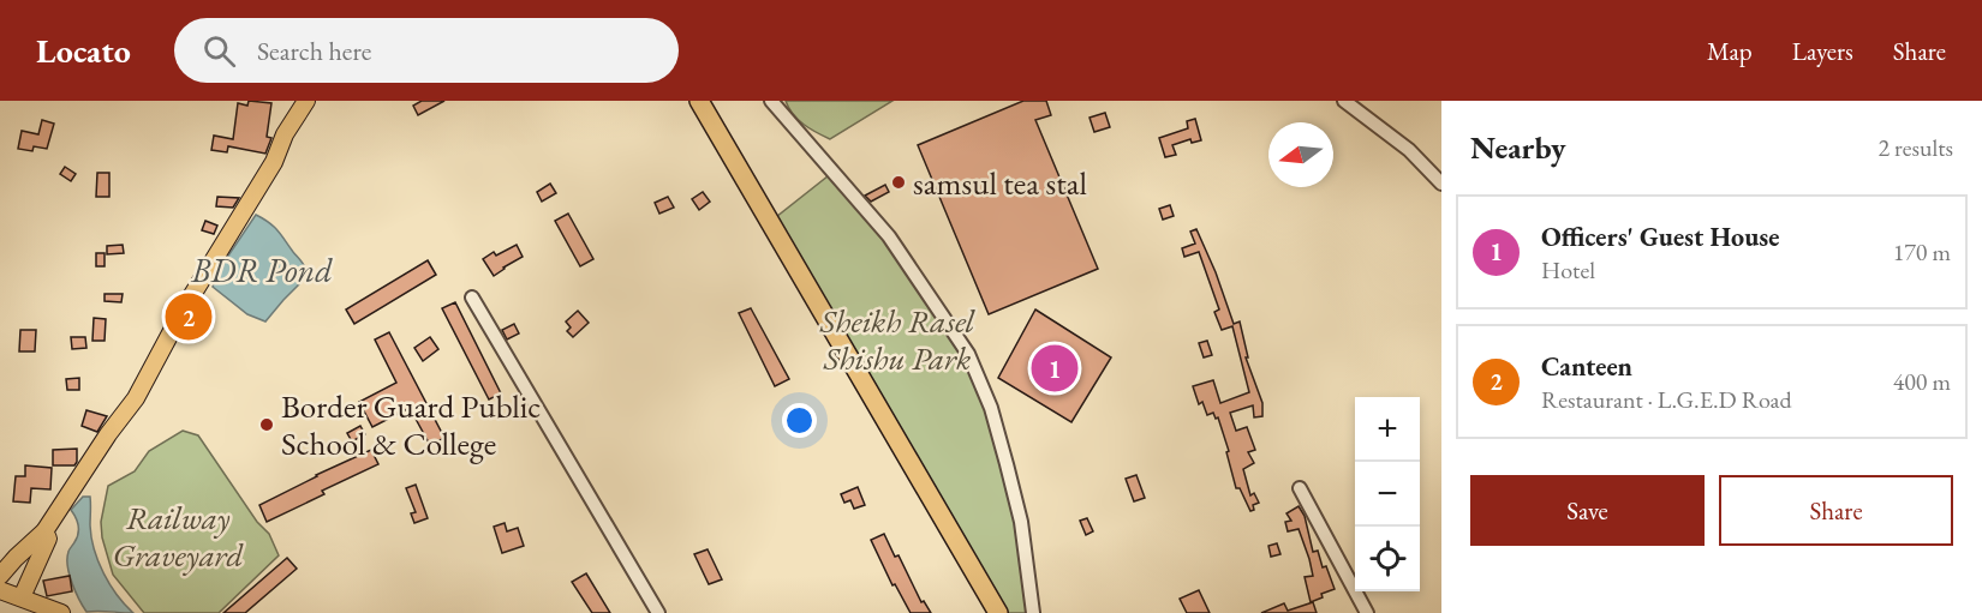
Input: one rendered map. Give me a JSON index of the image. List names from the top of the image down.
{
  "water": ["BDR Pond"],
  "parks": ["Sheikh Rasel Shishu Park", "Railway Graveyard"],
  "places": ["samsul tea stal", "Border Guard Public School & College"],
  "north": "left",
  "page": {
    "header": "Locato",
    "search": "Search here",
    "nav": ["Map", "Layers", "Share"],
    "heading": ["Nearby", "2 results"],
    "list": [
      {
        "mark": "1",
        "name": "Officers' Guest House",
        "note": "Hotel",
        "value": "170 m"
      },
      {
        "mark": "2",
        "name": "Canteen",
        "note": "Restaurant · L.G.E.D Road",
        "value": "400 m"
      }
    ],
    "pins": ["2", "1"],
    "map_buttons": ["+", "−"],
    "buttons": ["Save", "Share"]
  }
}
